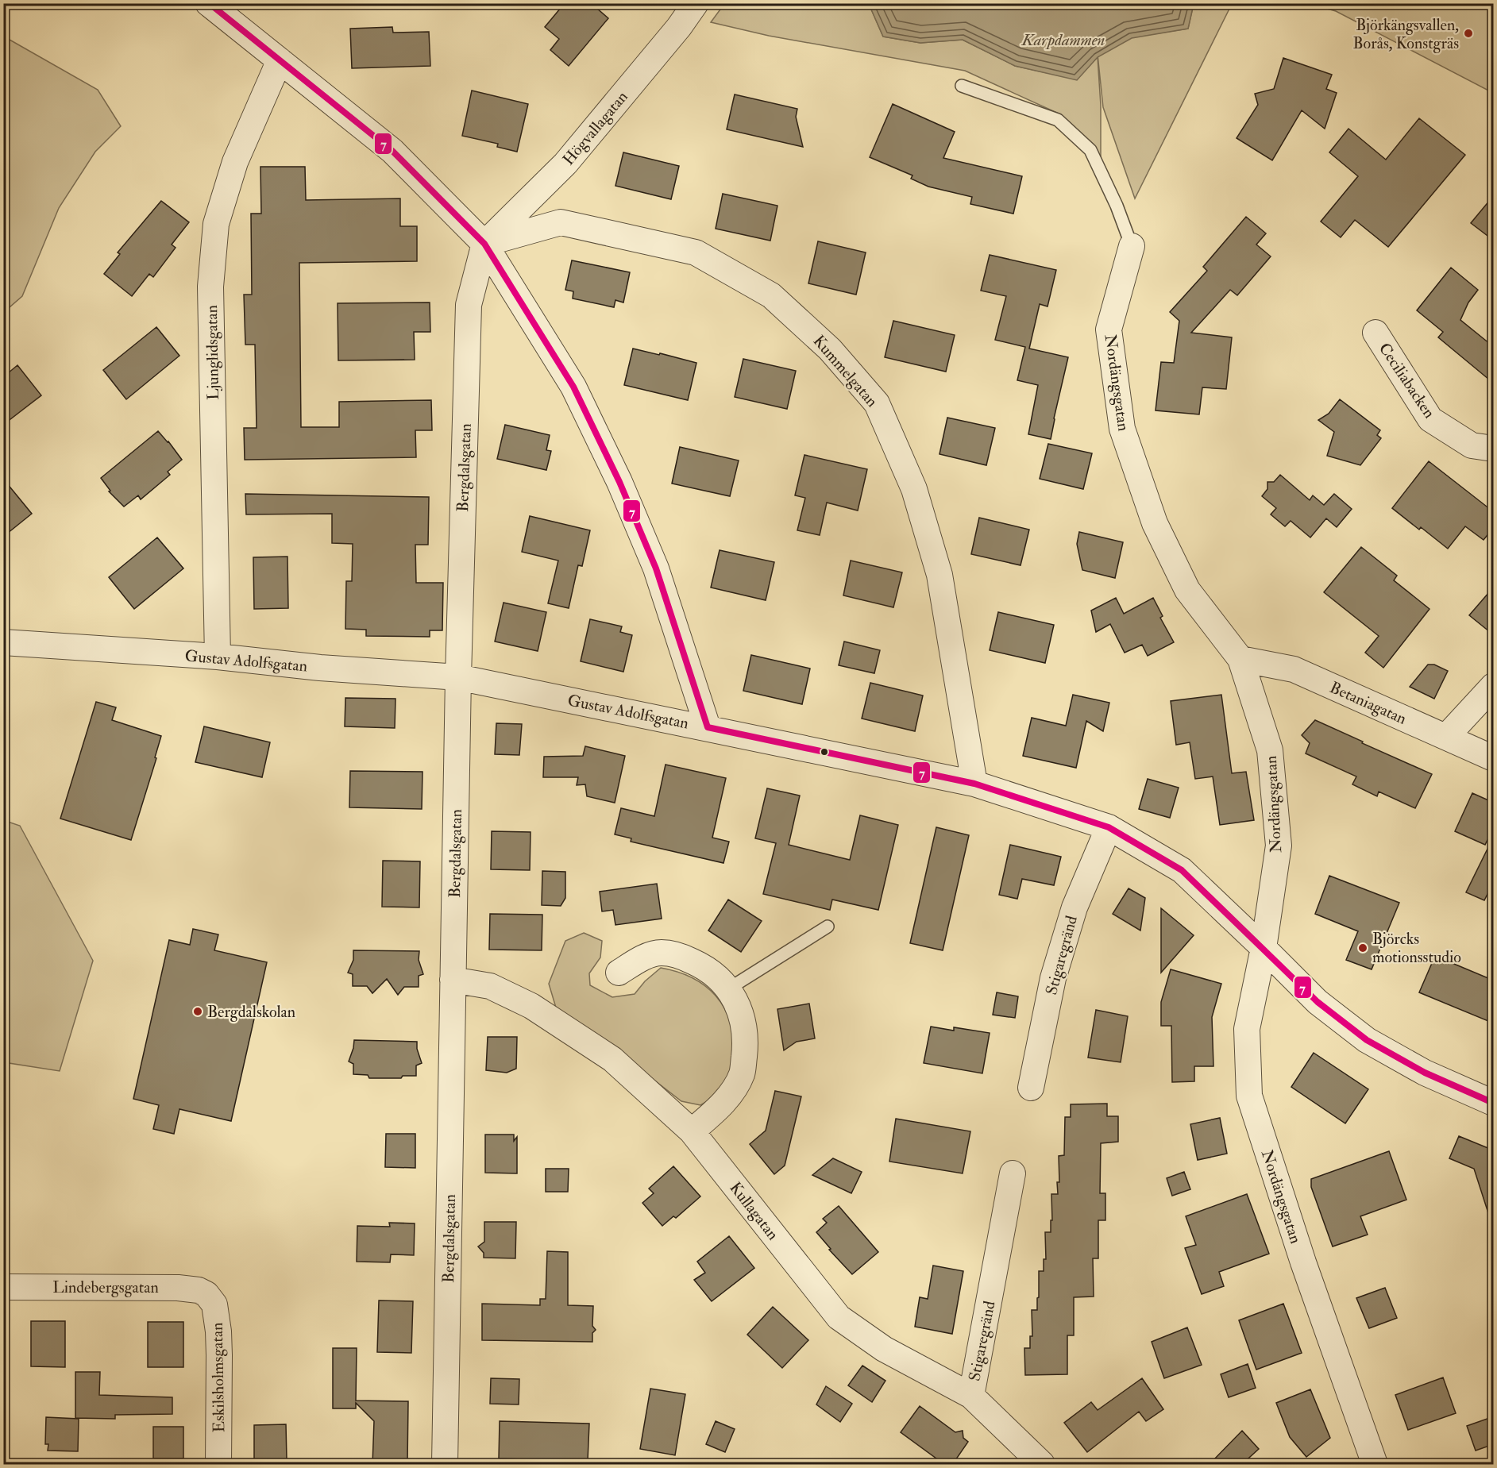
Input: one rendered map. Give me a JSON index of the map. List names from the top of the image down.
{
  "streets": {
    "street": [
      "Högvallagatan",
      "Ljunglidsgatan",
      "Kummelgatan",
      "Ceciliabacken",
      "Nordängsgatan",
      "Bergdalsgatan",
      "Gustav Adolfsgatan",
      "Betaniagatan",
      "Stigaregränd",
      "Kullagatan",
      "Lindebergsgatan",
      "Eskilsholmsgatan"
    ]
  },
  "crossings": [
    ["Högvallagatan", "Kummelgatan"],
    ["Högvallagatan", "Bergdalsgatan"],
    ["Ljunglidsgatan", "Gustav Adolfsgatan"],
    ["Kummelgatan", "Bergdalsgatan"],
    ["Kummelgatan", "Gustav Adolfsgatan"],
    ["Nordängsgatan", "Gustav Adolfsgatan"],
    ["Nordängsgatan", "Betaniagatan"],
    ["Bergdalsgatan", "Gustav Adolfsgatan"],
    ["Bergdalsgatan", "Kullagatan"],
    ["Gustav Adolfsgatan", "Stigaregränd"],
    ["Stigaregränd", "Kullagatan"],
    ["Lindebergsgatan", "Eskilsholmsgatan"]
  ],
  "water": ["Karpdammen"],
  "places": ["Björkängsvallen, Borås, Konstgräs", "Björcks motionsstudio", "Bergdalskolan"],
  "lines": ["transit line 7"]
}
